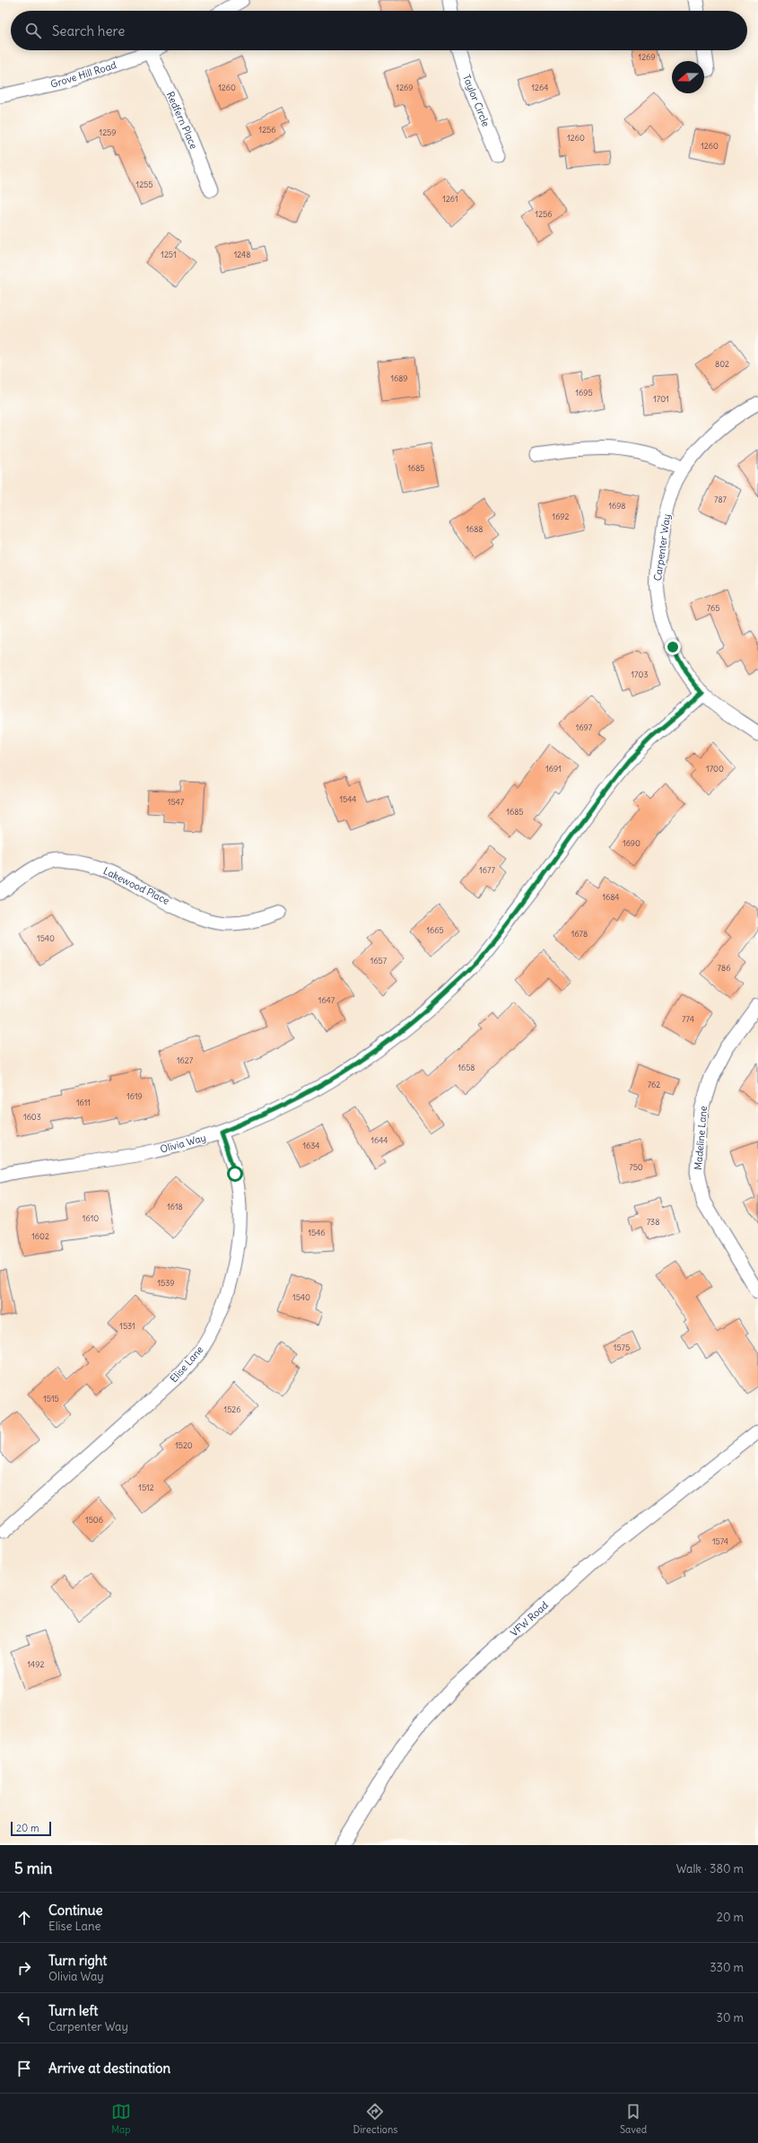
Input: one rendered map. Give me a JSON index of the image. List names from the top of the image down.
{
  "streets": {
    "street": [
      "Grove Hill Road",
      "Taylor Circle",
      "Redfern Place",
      "Carpenter Way",
      "Lakewood Place",
      "Madeline Lane",
      "Olivia Way",
      "Elise Lane",
      "VFW Road"
    ]
  },
  "crossings": [
    ["Grove Hill Road", "Redfern Place"],
    ["Carpenter Way", "Olivia Way"],
    ["Olivia Way", "Elise Lane"]
  ],
  "house_numbers": [
    "1269",
    "1260",
    "1269",
    "1264",
    "1256",
    "1259",
    "1260",
    "1260",
    "1255",
    "1261",
    "1256",
    "1251",
    "1248",
    "802",
    "1689",
    "1695",
    "1701",
    "1685",
    "787",
    "1698",
    "1692",
    "1688",
    "765",
    "1703",
    "1697",
    "1691",
    "1700",
    "1544",
    "1547",
    "1685",
    "1690",
    "1677",
    "1684",
    "1665",
    "1678",
    "1540",
    "1657",
    "786",
    "1647",
    "774",
    "1627",
    "1658",
    "762",
    "1619",
    "1611",
    "1603",
    "1644",
    "1634",
    "750",
    "1618",
    "1610",
    "738",
    "1546",
    "1602",
    "1539",
    "1540",
    "1531",
    "1575",
    "1515",
    "1526",
    "1520",
    "1512",
    "1506",
    "1574",
    "1492"
  ],
  "scale_bar": "20 m",
  "north": "left",
  "page": {
    "search": "Search here",
    "scale": "20 m",
    "heading": ["5 min", "Walk · 380 m"],
    "list": [
      ["Continue", "Elise Lane", "20 m"],
      ["Turn right", "Olivia Way", "330 m"],
      ["Turn left", "Carpenter Way", "30 m"],
      "Arrive at destination"
    ],
    "nav": ["Map", "Directions", "Saved"]
  }
}
